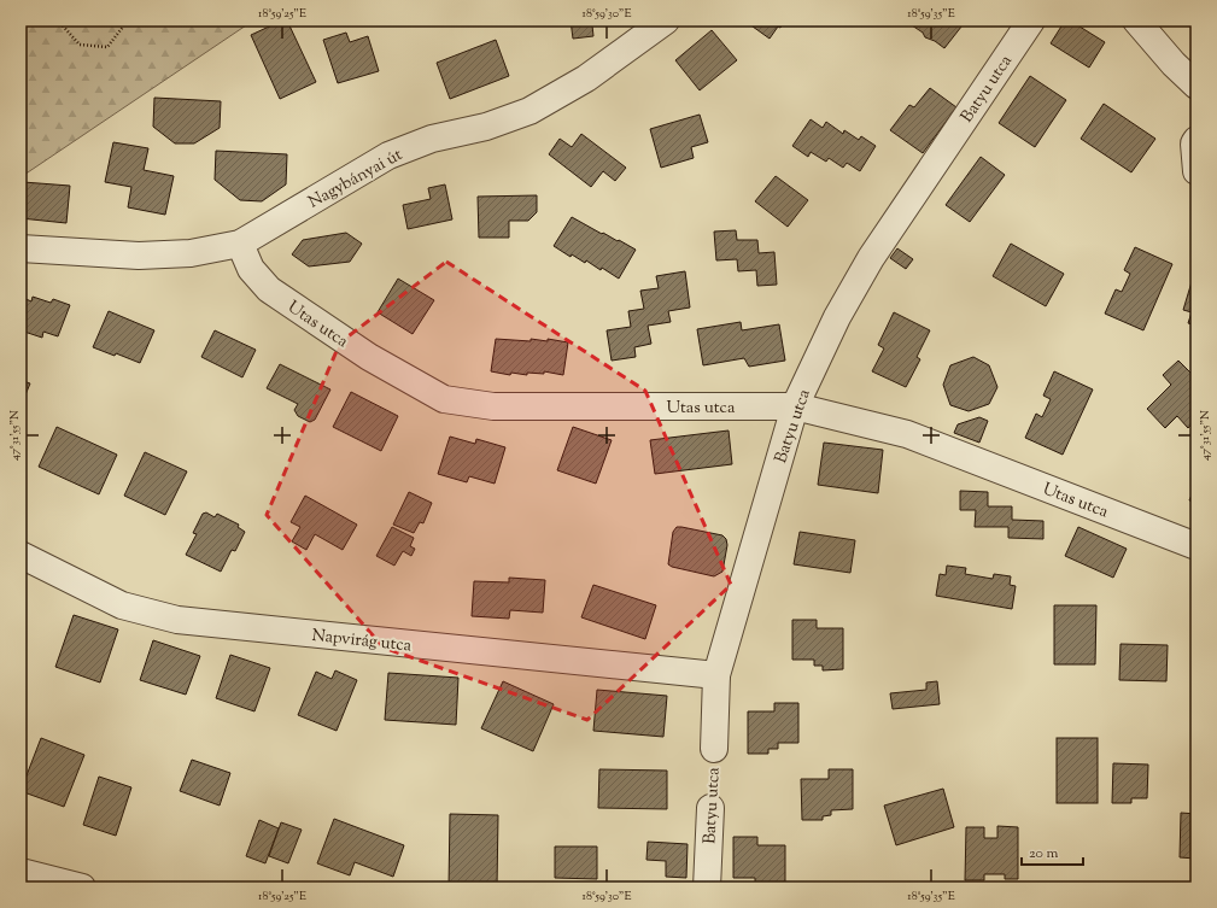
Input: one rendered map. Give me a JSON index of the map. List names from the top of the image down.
{
  "streets": {
    "street": [
      "Batyu utca",
      "Nagybányai út",
      "Utas utca",
      "Napvirág utca"
    ]
  },
  "crossings": [
    ["Batyu utca", "Utas utca"],
    ["Batyu utca", "Napvirág utca"],
    ["Nagybányai út", "Utas utca"]
  ],
  "scale_bar": "20 m",
  "coordinates": [
    "18°59'25\"E",
    "18°59'30\"E",
    "18°59'35\"E",
    "47°31'55\"N"
  ]
}
